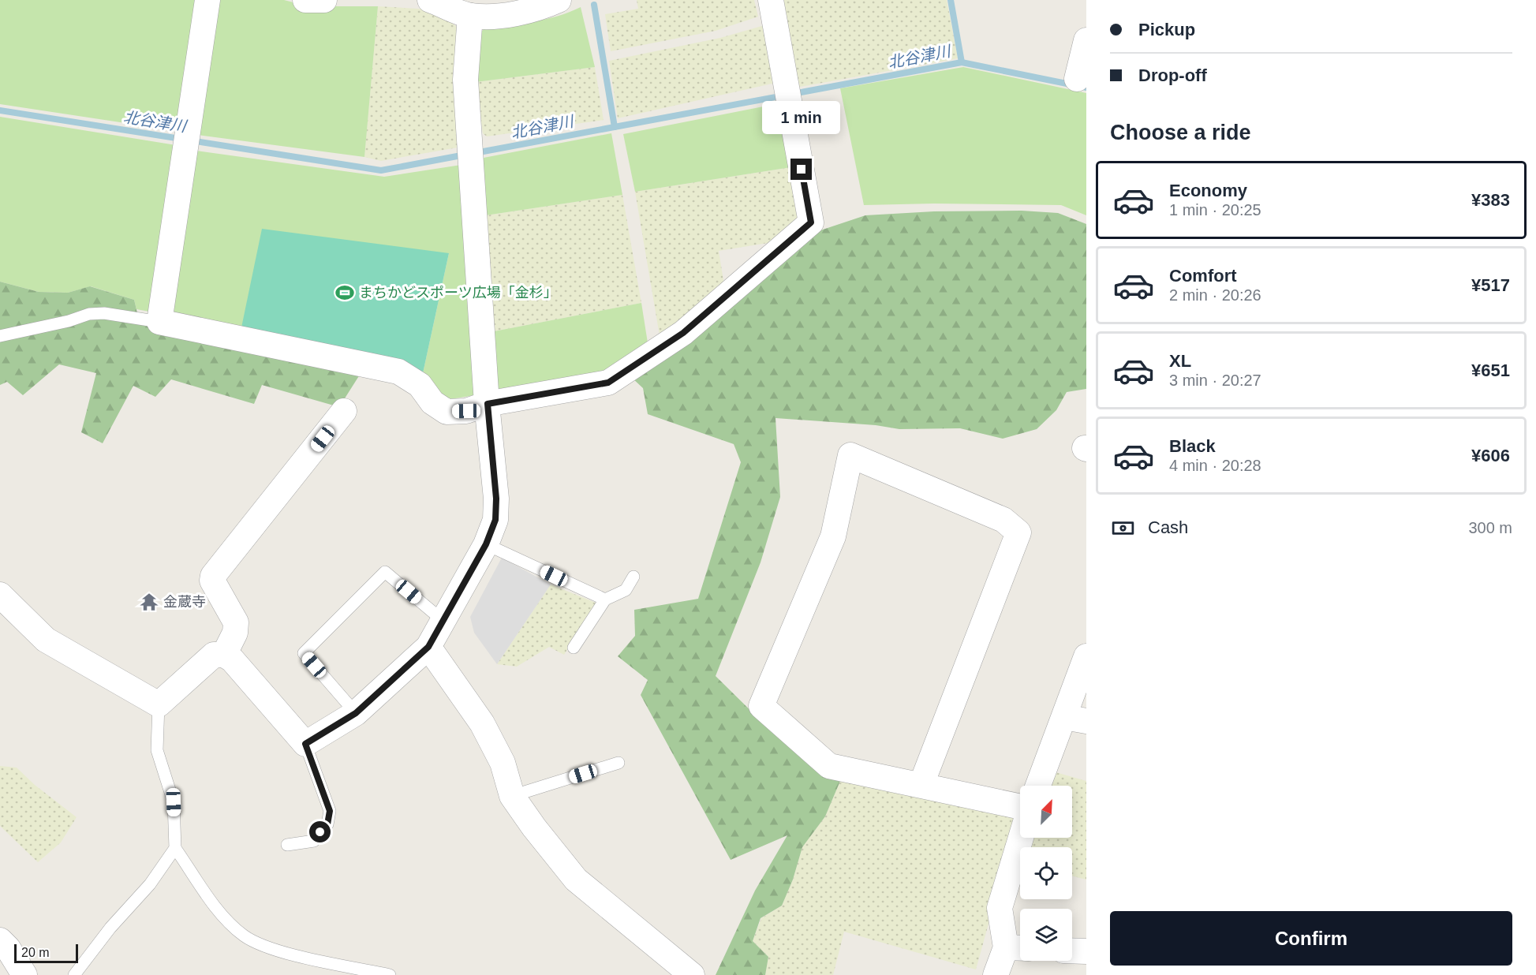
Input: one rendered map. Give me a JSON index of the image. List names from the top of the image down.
{
  "water": ["北谷津川"],
  "places": {
    "sports": ["まちかどスポーツ広場「金杉」"],
    "temple": ["金蔵寺"]
  },
  "scale_bar": "20 m",
  "north": "top right",
  "page": {
    "banner": ["Pickup", "Drop-off"],
    "bubble": "1 min",
    "heading": "Choose a ride",
    "list": [
      {
        "name": "Economy",
        "note": "1 min · 20:25",
        "value": "¥383"
      },
      {
        "name": "Comfort",
        "note": "2 min · 20:26",
        "value": "¥517"
      },
      {
        "name": "XL",
        "note": "3 min · 20:27",
        "value": "¥651"
      },
      {
        "name": "Black",
        "note": "4 min · 20:28",
        "value": "¥606"
      }
    ],
    "pay": ["Cash", "300 m"],
    "buttons": "Confirm",
    "scale": "20 m"
  }
}
